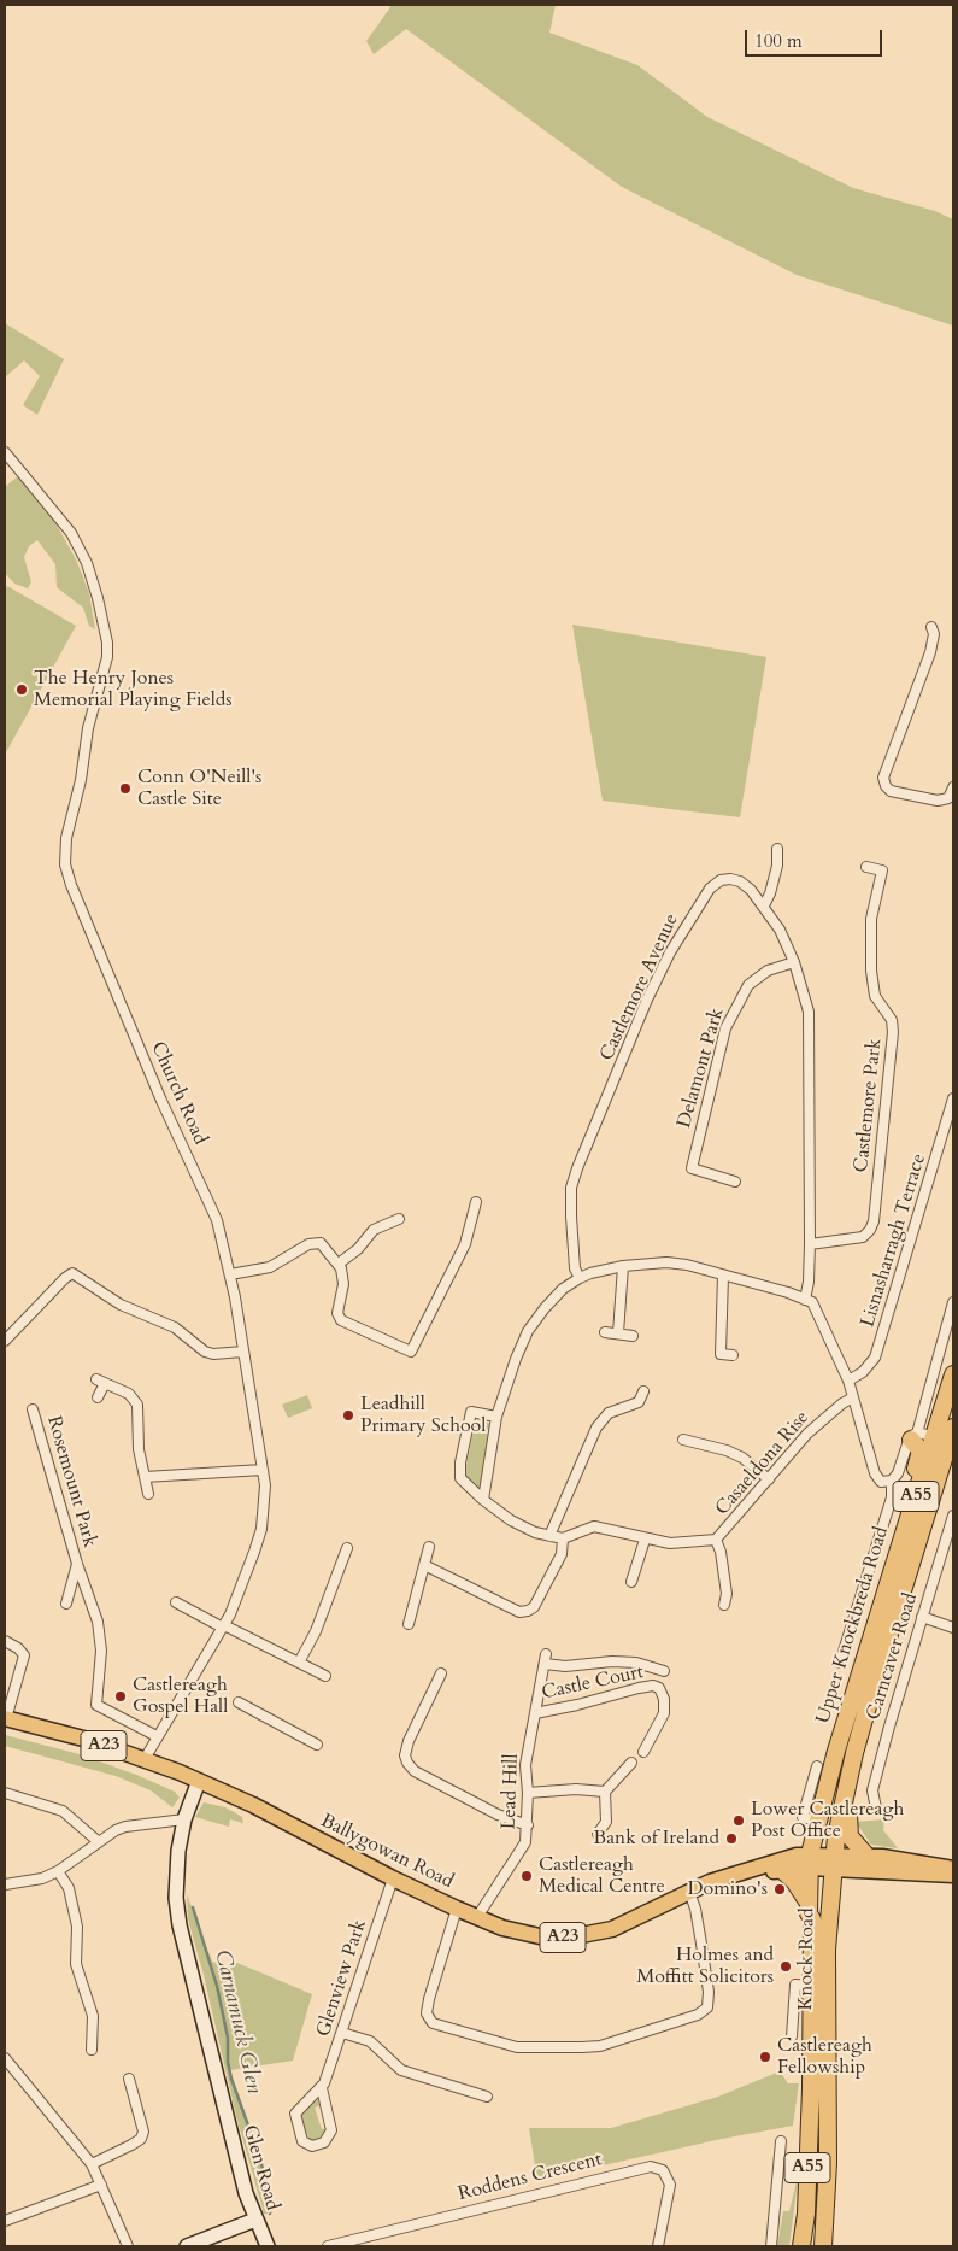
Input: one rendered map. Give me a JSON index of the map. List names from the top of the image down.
{
  "streets": {
    "highway": ["A55", "Upper Knockbreda Road", "Knock Road"],
    "main road": ["A23", "Ballygowan Road"],
    "street": [
      "Castlemore Avenue",
      "Delamont Park",
      "Church Road",
      "Castlemore Park",
      "Lisnasharragh Terrace",
      "Casaeldona Rise",
      "Rosemount Park",
      "Carncaver Road",
      "Castle Court",
      "Lead Hill",
      "Glenview Park",
      "Glen Road",
      "Roddens Crescent"
    ]
  },
  "crossings": [
    ["Castlemore Avenue", "Delamont Park"],
    ["Castlemore Avenue", "Castlemore Park"],
    ["Church Road", "Rosemount Park"],
    ["Church Road", "Ballygowan Road"],
    ["Upper Knockbreda Road", "A23"],
    ["Upper Knockbreda Road", "Ballygowan Road"],
    ["Upper Knockbreda Road", "Knock Road"],
    ["Castle Court", "Lead Hill"],
    ["A23", "Ballygowan Road"],
    ["A23", "Knock Road"],
    ["Lead Hill", "Ballygowan Road"],
    ["Ballygowan Road", "Knock Road"],
    ["Ballygowan Road", "Glenview Park"],
    ["Ballygowan Road", "Glen Road"]
  ],
  "water": ["Carnamuck Glen"],
  "places": [
    "The Henry Jones Memorial Playing Fields",
    "Conn O'Neill's Castle Site",
    "Leadhill Primary School",
    "Castlereagh Gospel Hall",
    "Lower Castlereagh Post Office",
    "Bank of Ireland",
    "Castlereagh Medical Centre",
    "Domino's",
    "Holmes and Moffitt Solicitors",
    "Castlereagh Fellowship"
  ],
  "scale_bar": "100 m"
}
